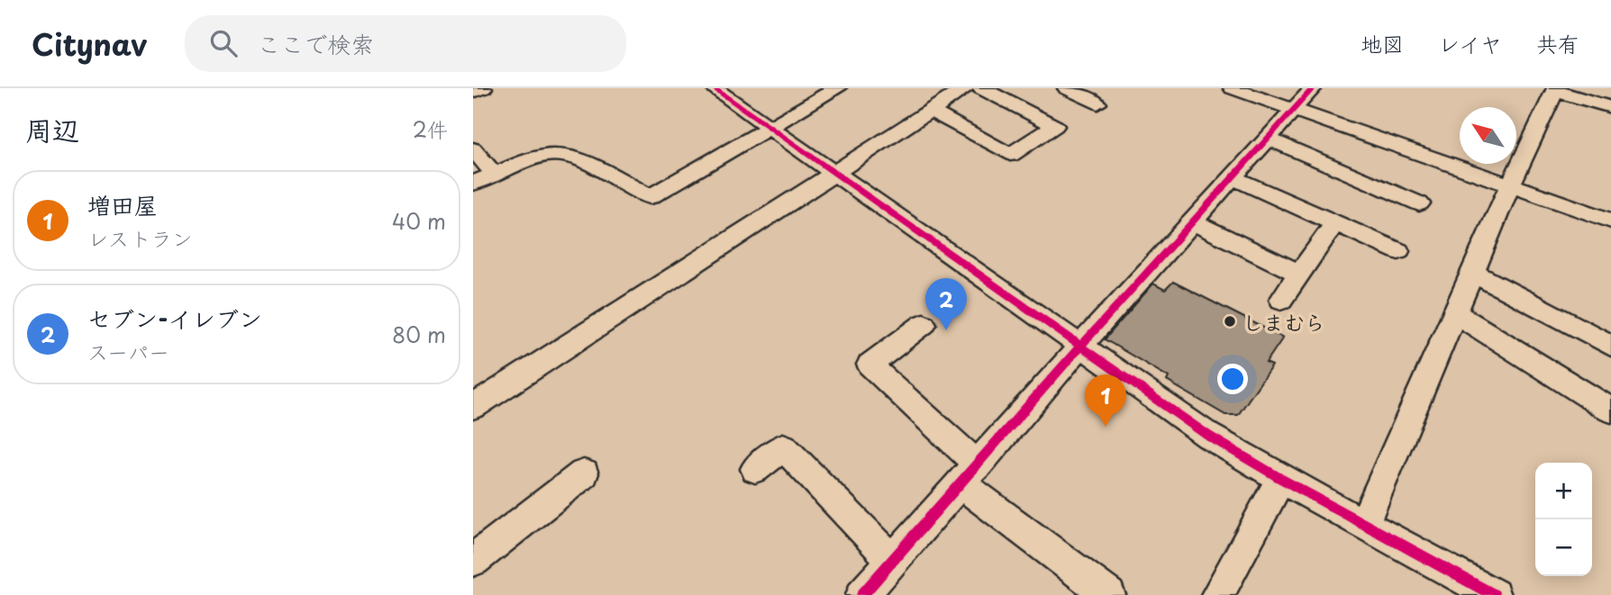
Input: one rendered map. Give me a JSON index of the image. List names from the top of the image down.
{
  "places": ["しまむら"],
  "north": "top left",
  "page": {
    "header": "Citynav",
    "search": "ここで検索",
    "nav": ["地図", "レイヤ", "共有"],
    "heading": ["周辺", "2件"],
    "list": [
      {
        "mark": "1",
        "name": "増田屋",
        "note": "レストラン",
        "value": "40 m"
      },
      {
        "mark": "2",
        "name": "セブン-イレブン",
        "note": "スーパー",
        "value": "80 m"
      }
    ],
    "pins": ["2", "1"],
    "map_buttons": ["+", "−"]
  }
}
